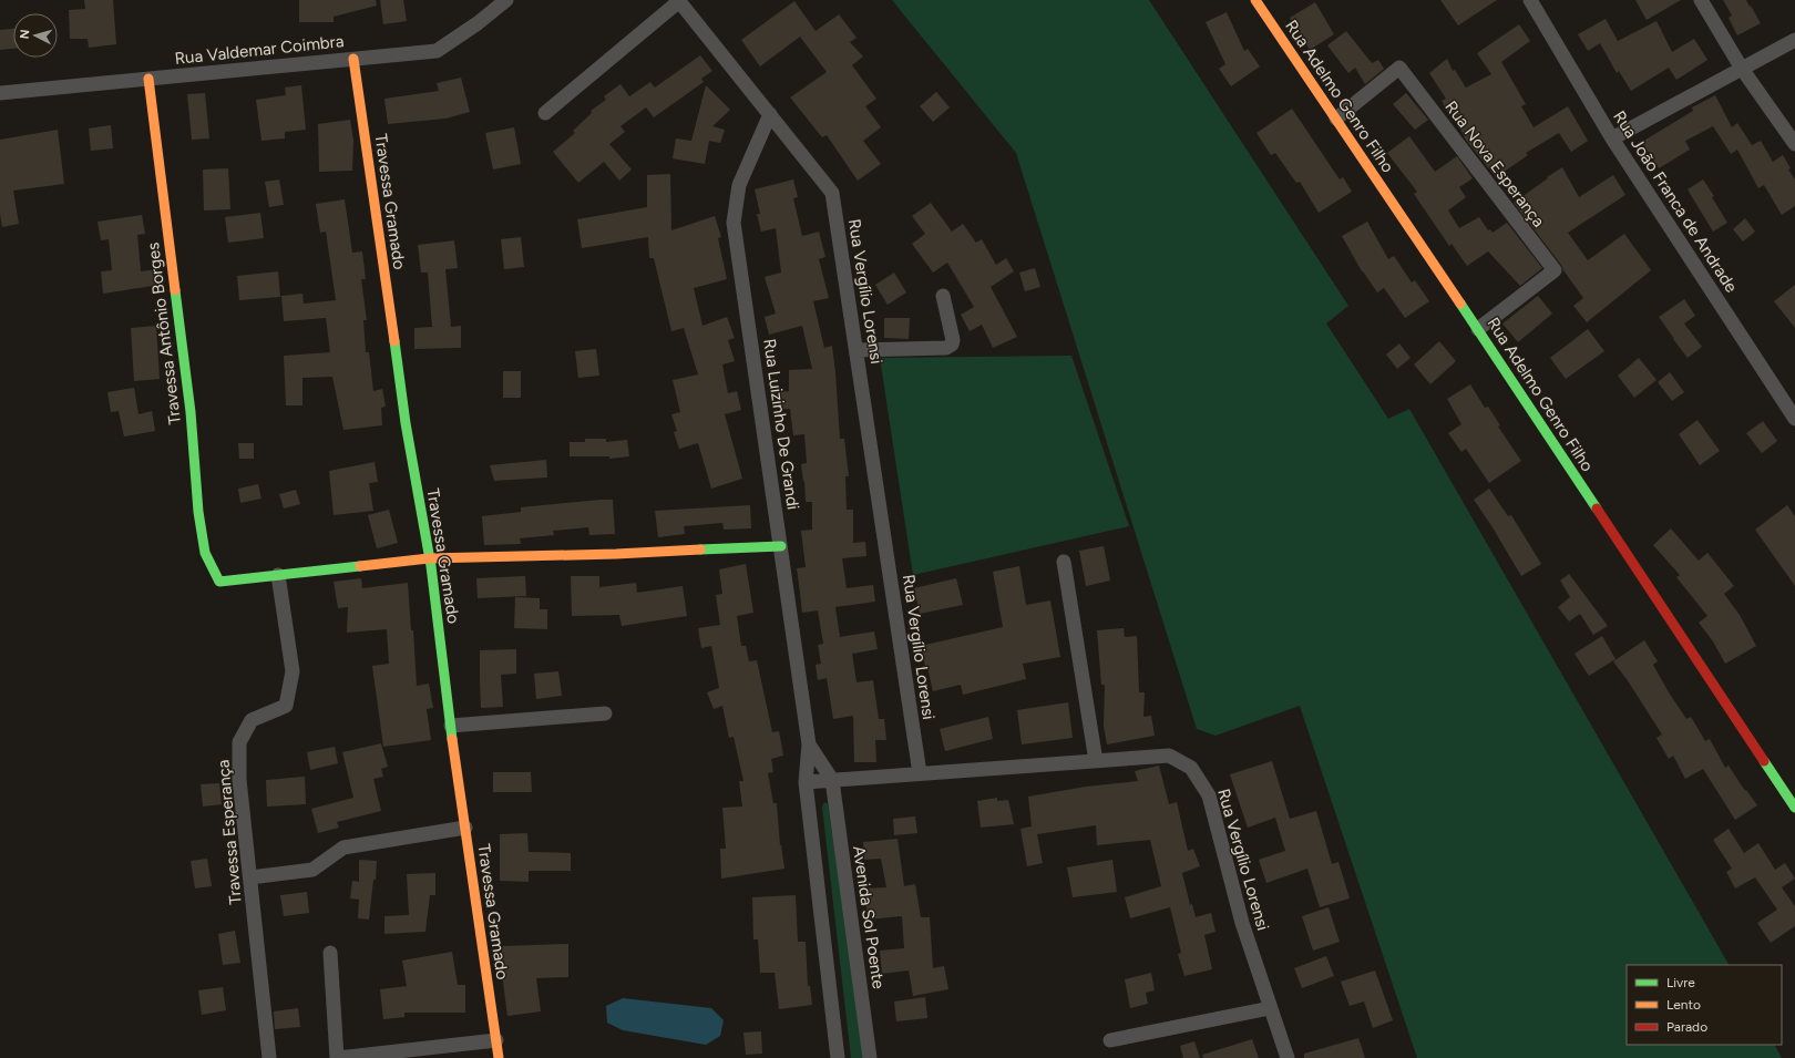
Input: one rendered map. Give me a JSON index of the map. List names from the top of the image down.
{
  "streets": {
    "street": [
      "Rua Valdemar Coimbra",
      "Rua Adelmo Genro Filho",
      "Rua Nova Esperança",
      "Travessa Gramado",
      "Rua João Franca de Andrade",
      "Rua Vergílio Lorensi",
      "Travessa Antônio Borges",
      "Rua Luizinho De Grandi",
      "Travessa Esperança",
      "Avenida Sol Poente"
    ]
  },
  "crossings": [
    ["Rua Valdemar Coimbra", "Travessa Gramado"],
    ["Rua Valdemar Coimbra", "Travessa Antônio Borges"],
    ["Rua Adelmo Genro Filho", "Rua Nova Esperança"],
    ["Rua Vergílio Lorensi", "Rua Luizinho De Grandi"],
    ["Travessa Antônio Borges", "Travessa Esperança"],
    ["Rua Luizinho De Grandi", "Avenida Sol Poente"]
  ],
  "legend": ["Livre", "Lento", "Parado"],
  "north": "left"
}
